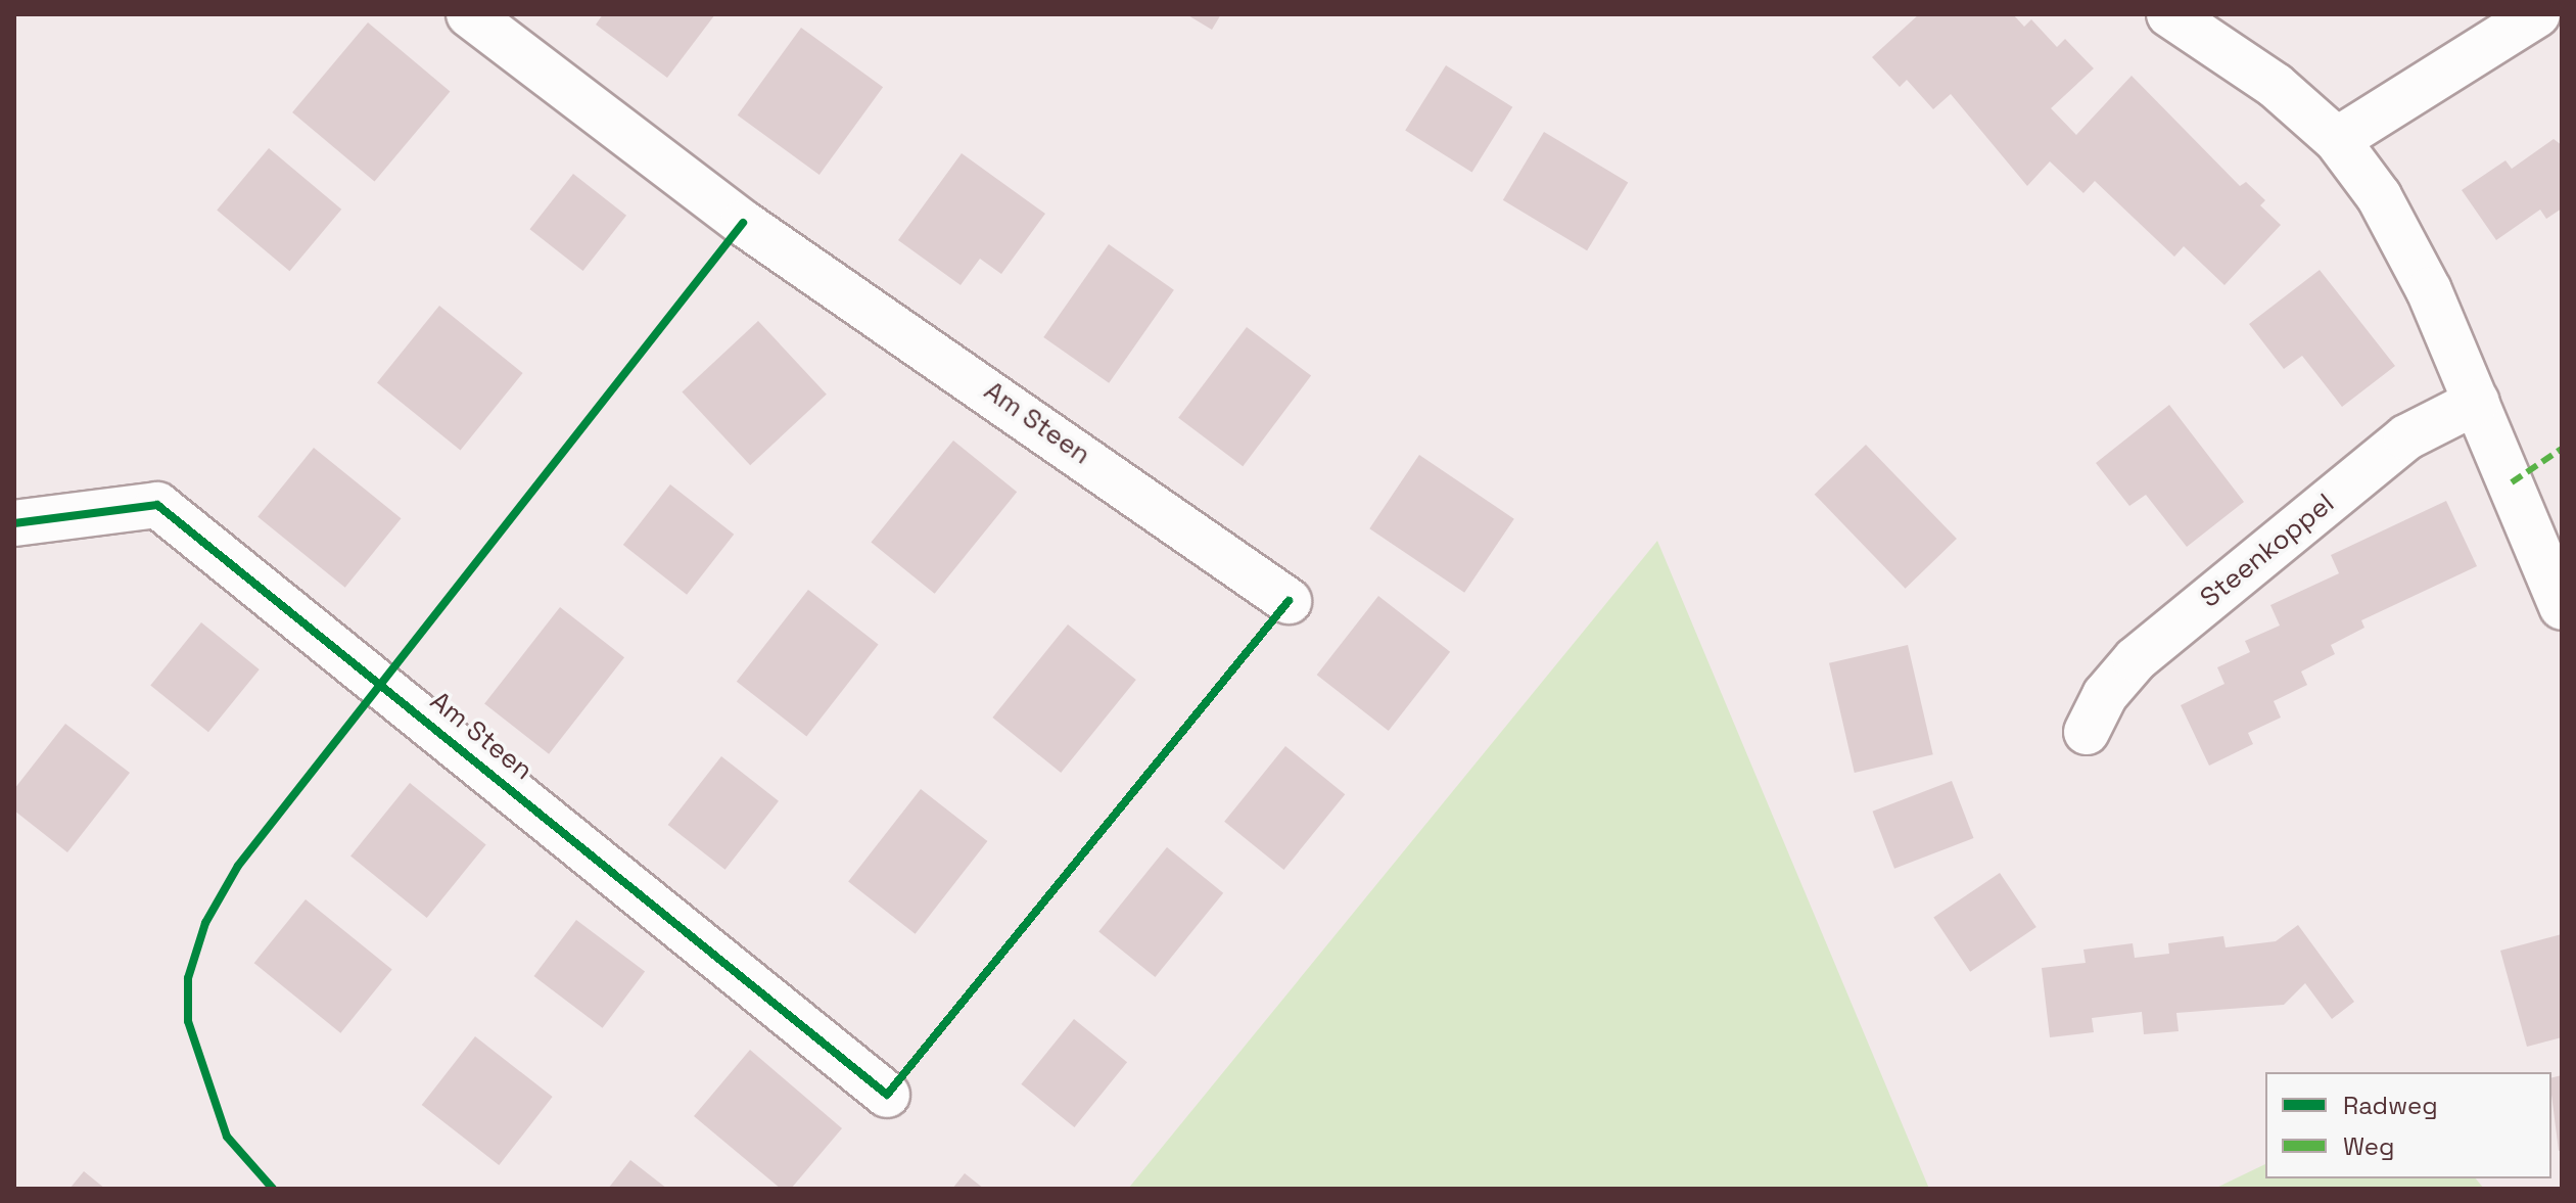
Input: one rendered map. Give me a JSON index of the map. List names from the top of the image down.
{
  "streets": {
    "street": ["Am Steen", "Steenkoppel"]
  },
  "legend": ["Radweg", "Weg"]
}
